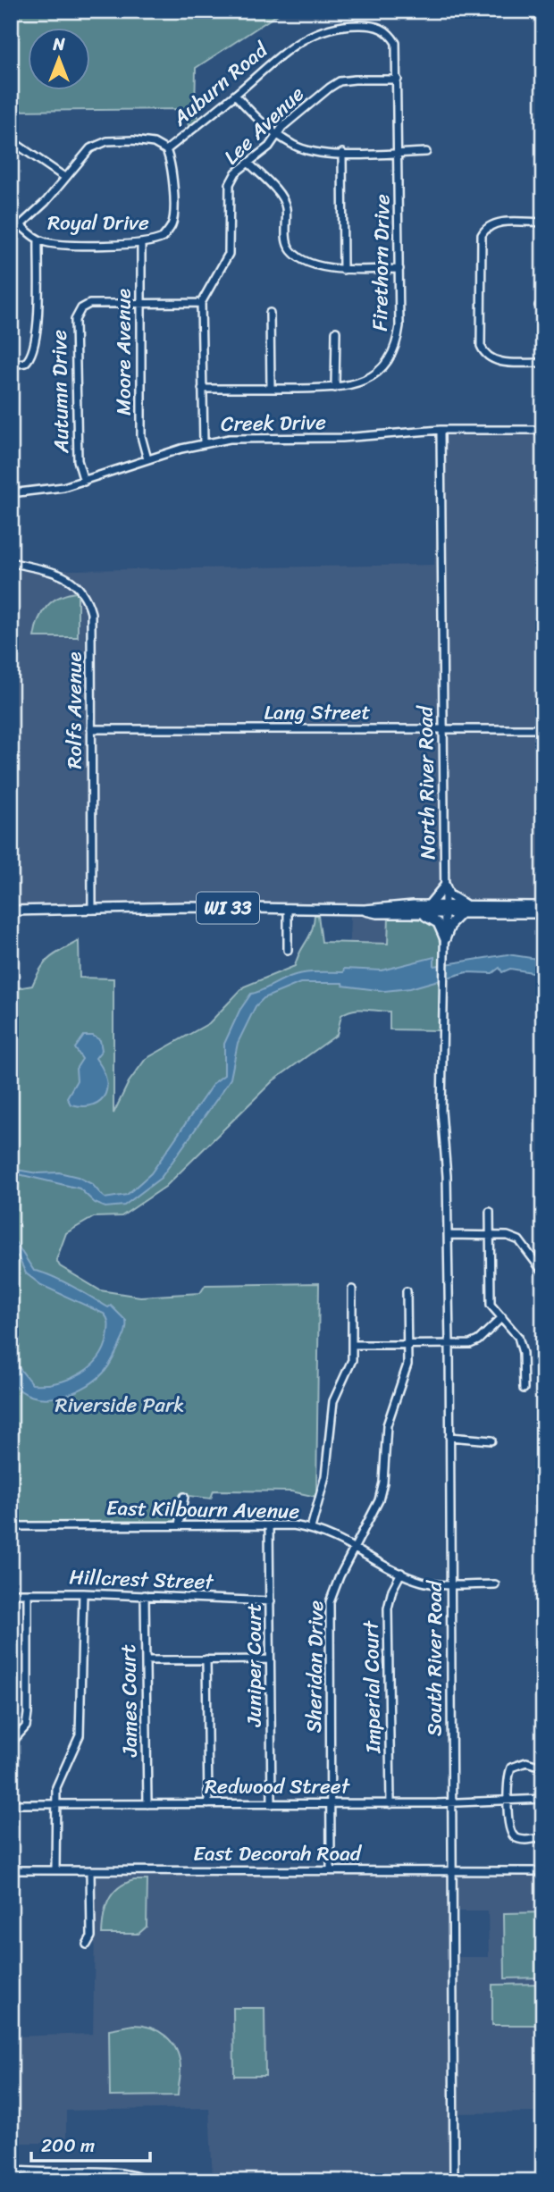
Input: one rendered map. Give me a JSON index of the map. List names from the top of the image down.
{
  "streets": {
    "main road": ["WI 33"],
    "street": [
      "Auburn Road",
      "Lee Avenue",
      "Royal Drive",
      "Firethorn Drive",
      "Moore Avenue",
      "Autumn Drive",
      "Creek Drive",
      "Rolfs Avenue",
      "Lang Street",
      "North River Road",
      "East Kilbourn Avenue",
      "Hillcrest Street",
      "South River Road",
      "Juniper Court",
      "Sheridan Drive",
      "Imperial Court",
      "James Court",
      "Redwood Street",
      "East Decorah Road"
    ]
  },
  "crossings": [
    ["Auburn Road", "Royal Drive"],
    ["Auburn Road", "Firethorn Drive"],
    ["Lee Avenue", "Firethorn Drive"],
    ["Lee Avenue", "Autumn Drive"],
    ["Royal Drive", "Moore Avenue"],
    ["Moore Avenue", "Autumn Drive"],
    ["Moore Avenue", "Creek Drive"],
    ["Autumn Drive", "Creek Drive"],
    ["Creek Drive", "North River Road"],
    ["Rolfs Avenue", "Lang Street"],
    ["Rolfs Avenue", "WI 33"],
    ["Lang Street", "North River Road"],
    ["North River Road", "WI 33"],
    ["North River Road", "South River Road"],
    ["East Kilbourn Avenue", "South River Road"],
    ["East Kilbourn Avenue", "Juniper Court"],
    ["East Kilbourn Avenue", "Sheridan Drive"],
    ["East Kilbourn Avenue", "Imperial Court"],
    ["Hillcrest Street", "Juniper Court"],
    ["Hillcrest Street", "James Court"],
    ["South River Road", "Redwood Street"],
    ["South River Road", "East Decorah Road"],
    ["Juniper Court", "Redwood Street"],
    ["Sheridan Drive", "Redwood Street"],
    ["Sheridan Drive", "East Decorah Road"],
    ["Imperial Court", "Redwood Street"],
    ["James Court", "Redwood Street"]
  ],
  "parks": ["Riverside Park"],
  "scale_bar": "200 m",
  "north": "top"
}
